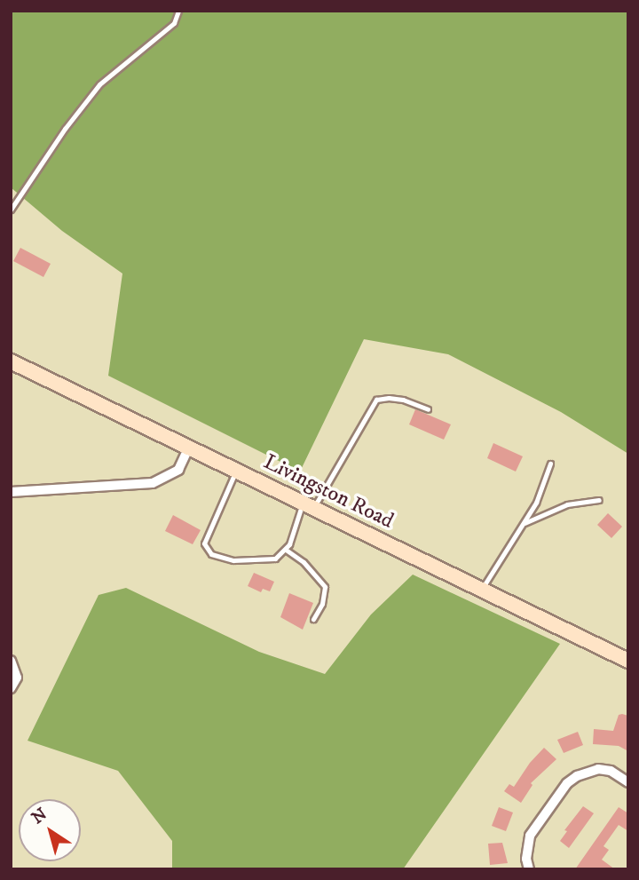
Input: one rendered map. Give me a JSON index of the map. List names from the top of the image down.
{
  "streets": {
    "main road": ["Livingston Road"]
  },
  "north": "top left"
}
